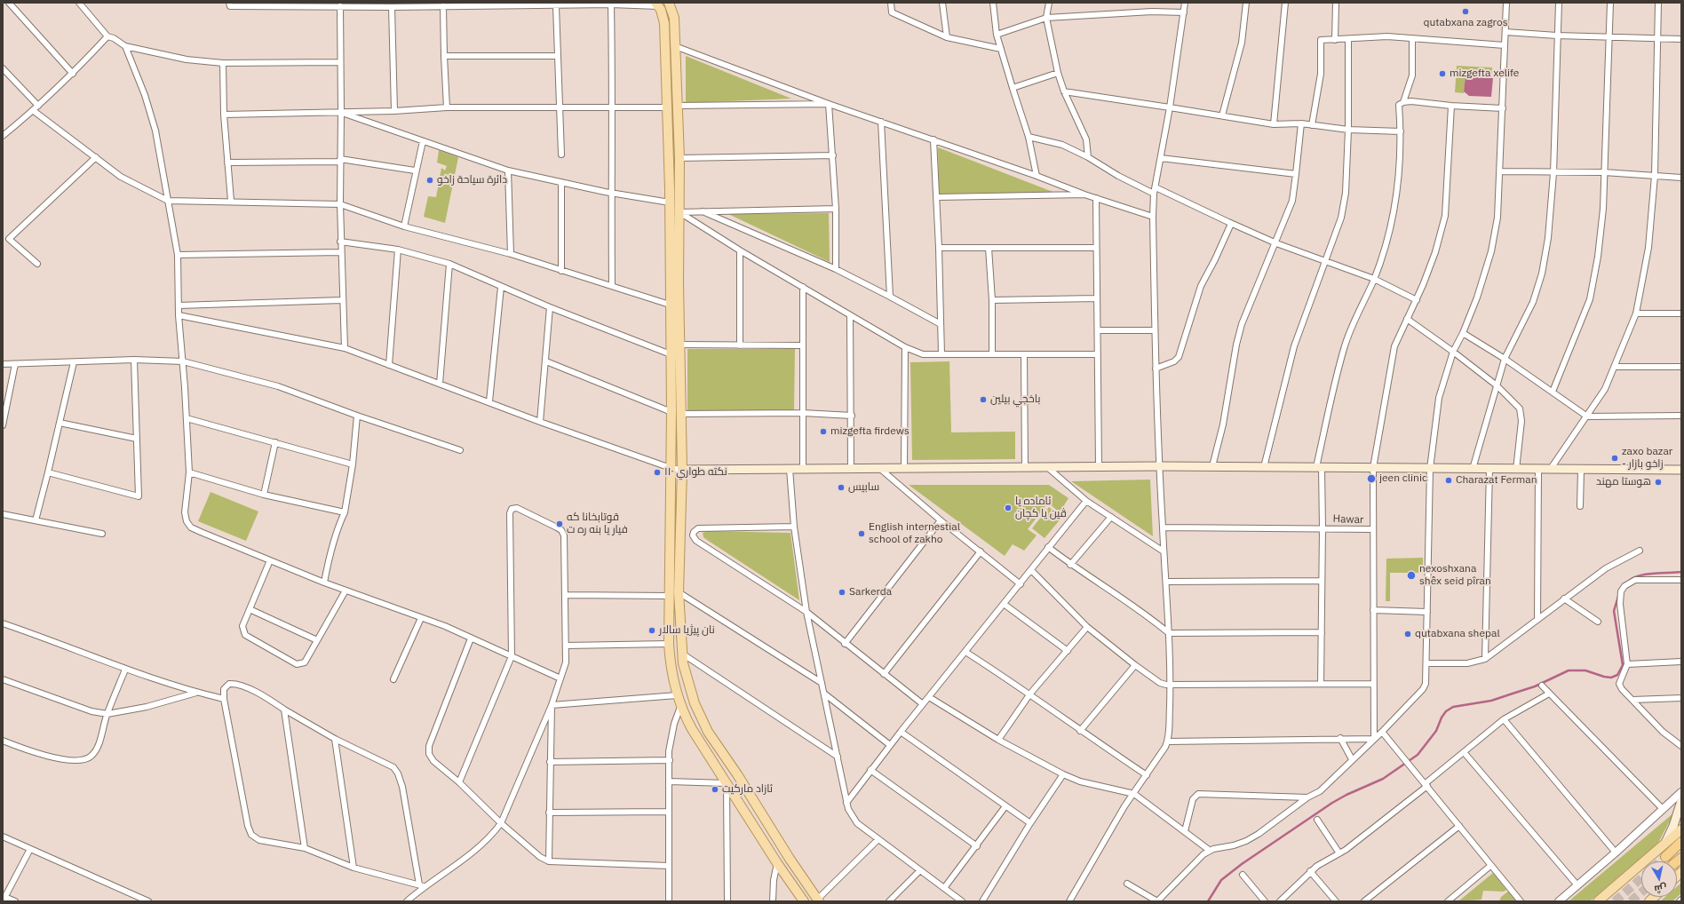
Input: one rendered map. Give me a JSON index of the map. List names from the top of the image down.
{
  "streets": {
    "street": ["Hawar"]
  },
  "places": [
    "qutabxana zagros",
    "mizgefta xelife",
    "دائرة سياحة زاخو",
    "باخجي بيلين",
    "mizgefta firdews",
    "zaxo bazar - زاخو بازار",
    "نكته طواري ١١٠",
    "jeen clinic",
    "Charazat Ferman",
    "هوستا مهند",
    "سابيس",
    "ئاماده یا ڤین یا کچان",
    "قوتابخانا كه فيار يا بنه ره ت",
    "English internestial school of zakho",
    "nexoshxana shêx seid pîran",
    "Sarkerda",
    "نان پيژيا سالار",
    "qutabxana shepal",
    "ئازاد ماركيت"
  ],
  "north": "bottom"
}
